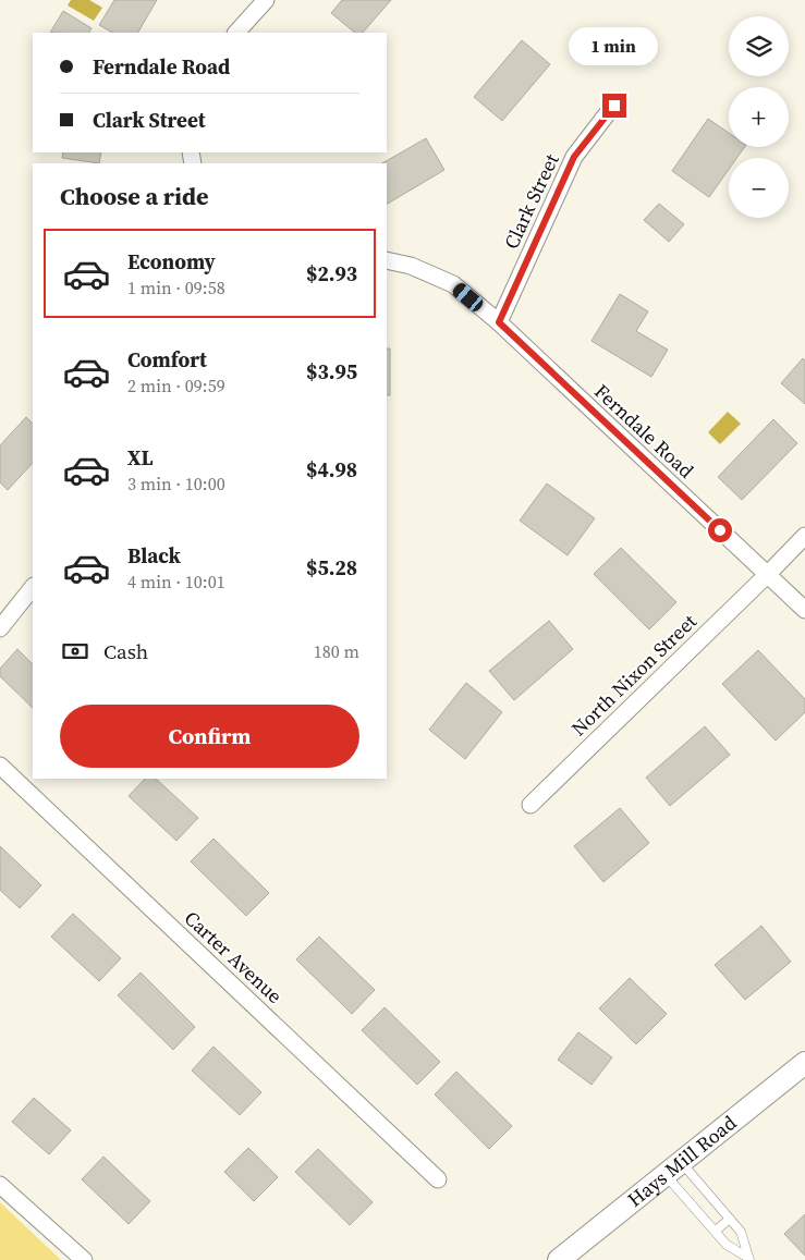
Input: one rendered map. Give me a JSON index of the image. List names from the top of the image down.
{
  "streets": {
    "street": [
      "Clark Street",
      "Ferndale Road",
      "North Nixon Street",
      "Carter Avenue",
      "Hays Mill Road"
    ]
  },
  "crossings": [
    ["Clark Street", "Ferndale Road"],
    ["Ferndale Road", "North Nixon Street"]
  ],
  "page": {
    "map_buttons": ["+", "−"],
    "bubble": "1 min",
    "banner": ["Ferndale Road", "Clark Street"],
    "heading": "Choose a ride",
    "list": [
      {
        "name": "Economy",
        "note": "1 min · 09:58",
        "value": "$2.93"
      },
      {
        "name": "Comfort",
        "note": "2 min · 09:59",
        "value": "$3.95"
      },
      {
        "name": "XL",
        "note": "3 min · 10:00",
        "value": "$4.98"
      },
      {
        "name": "Black",
        "note": "4 min · 10:01",
        "value": "$5.28"
      }
    ],
    "pay": ["Cash", "180 m"],
    "buttons": "Confirm"
  }
}
